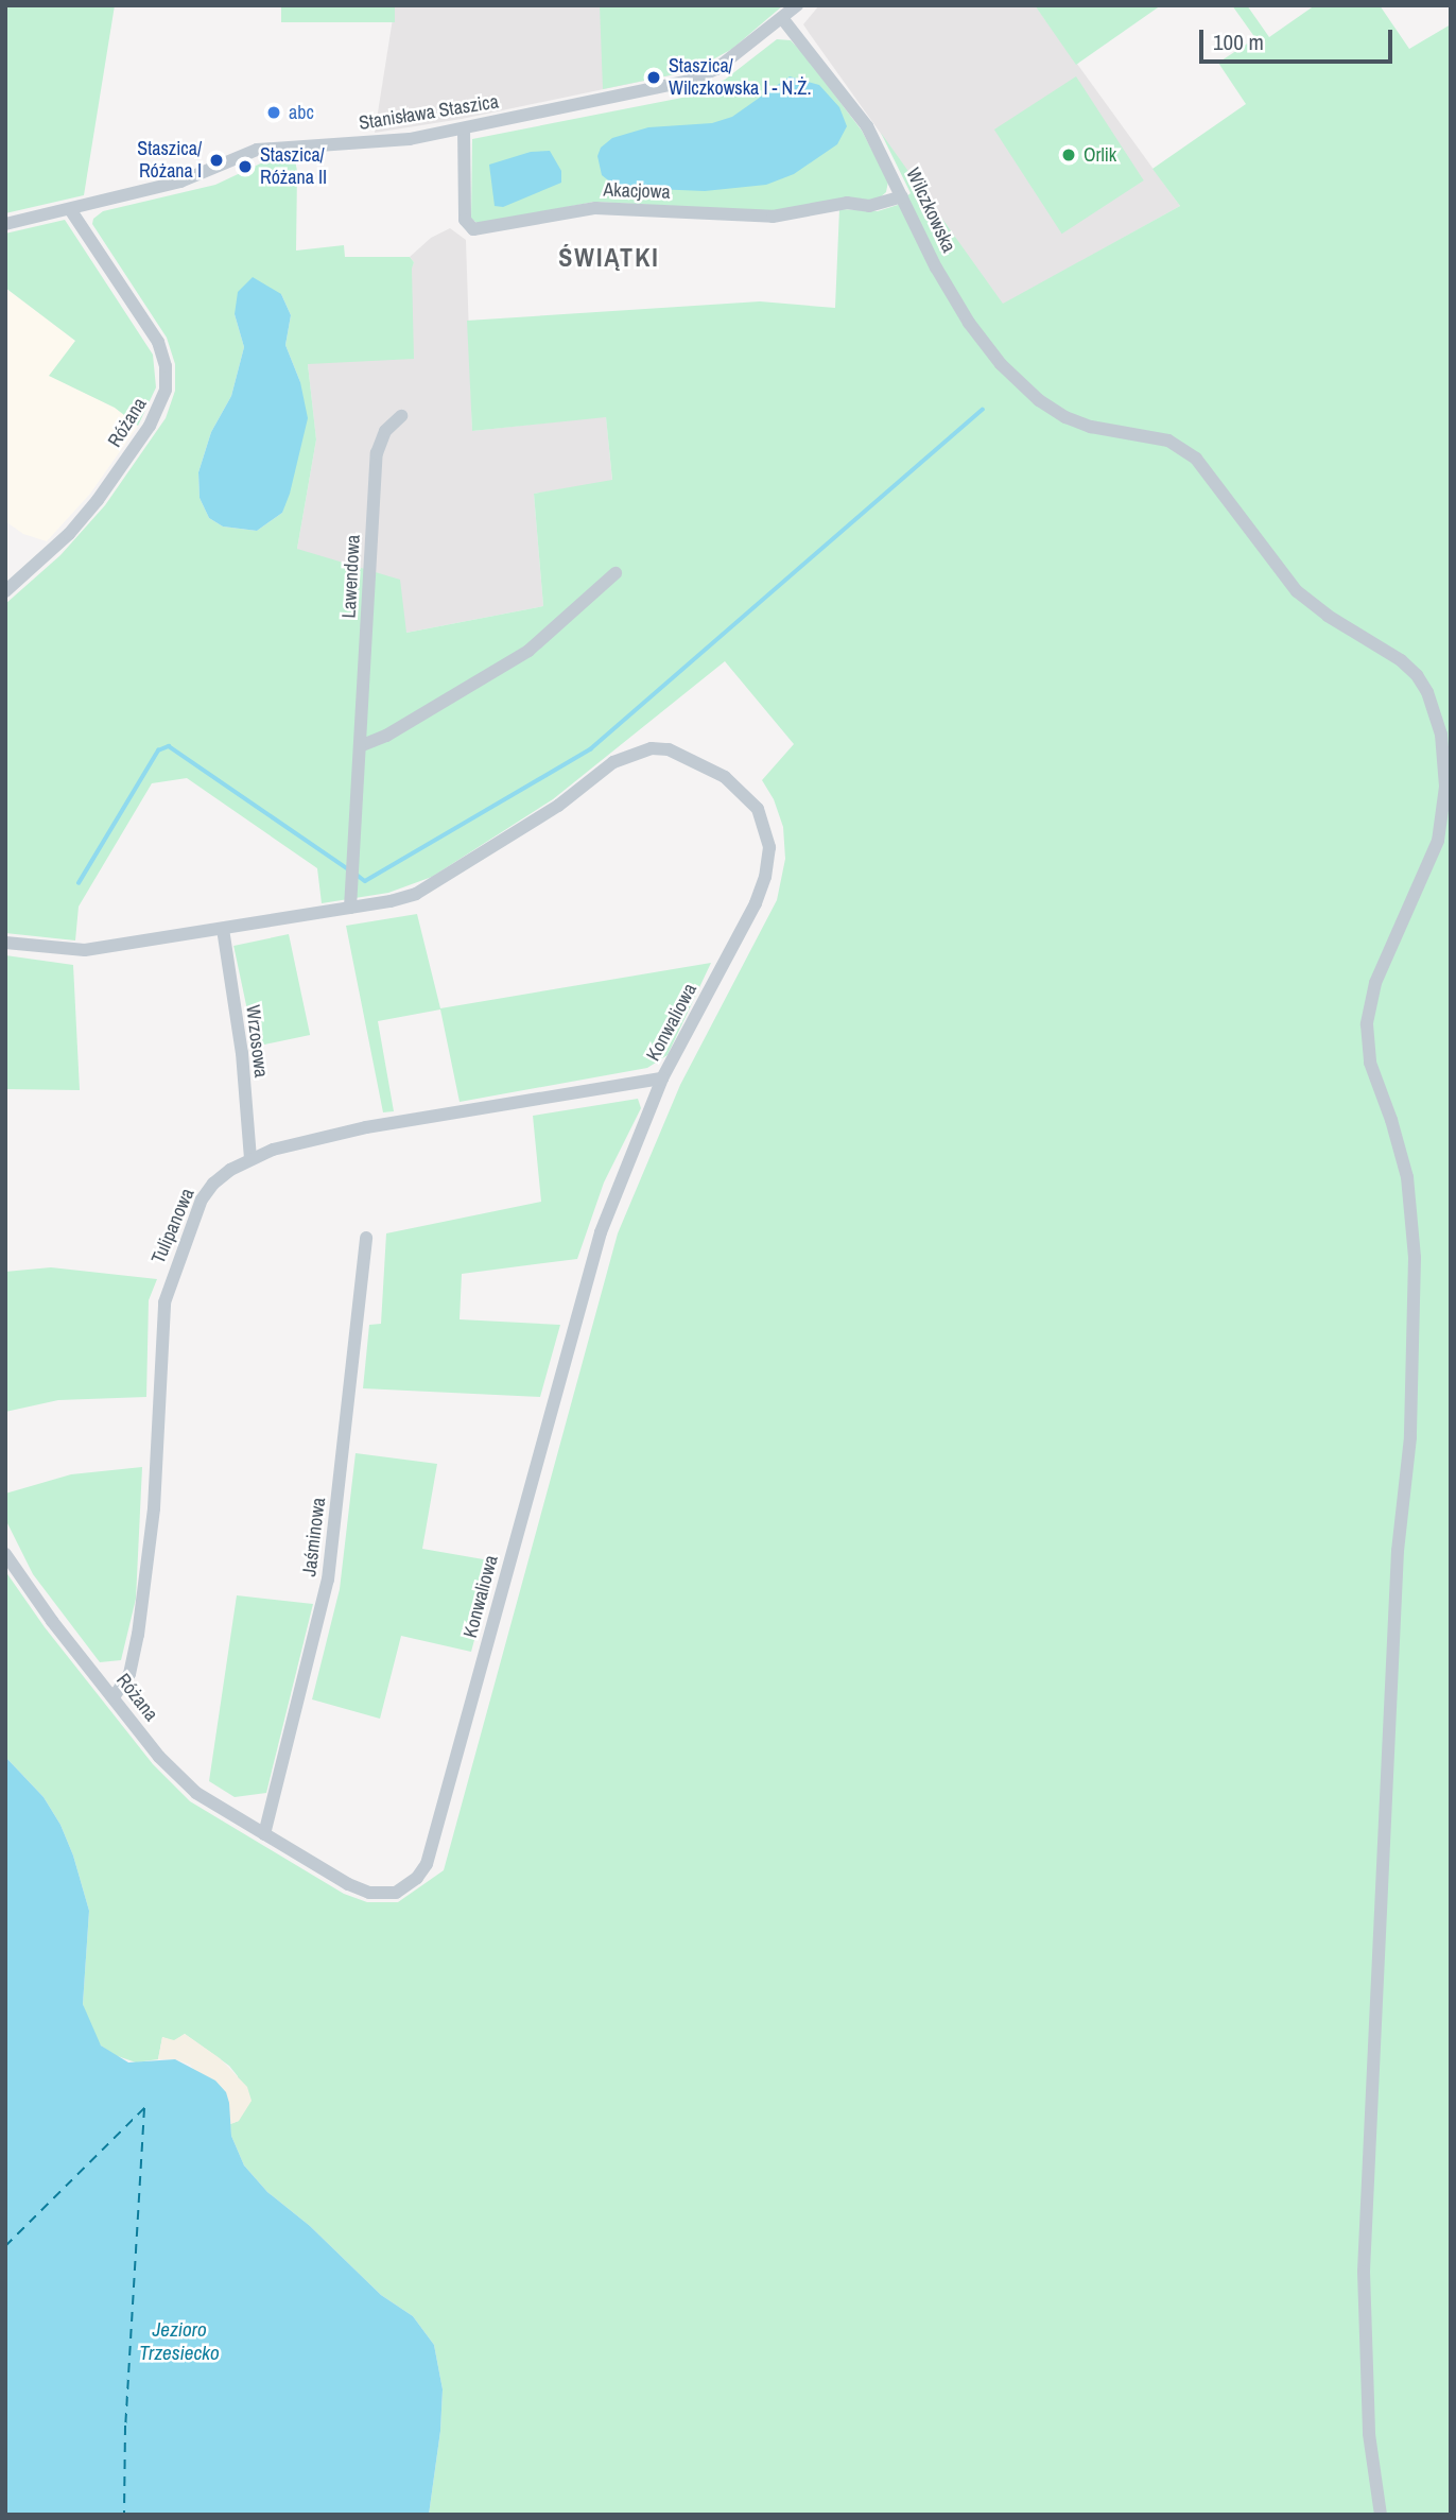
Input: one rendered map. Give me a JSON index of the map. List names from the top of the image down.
{
  "streets": {
    "street": [
      "Stanisława Staszica",
      "Akacjowa",
      "Wilczkowska",
      "Różana",
      "Lawendowa",
      "Konwaliowa",
      "Wrzosowa",
      "Tulipanowa",
      "Jaśminowa"
    ]
  },
  "crossings": [
    ["Stanisława Staszica", "Akacjowa"],
    ["Stanisława Staszica", "Wilczkowska"],
    ["Stanisława Staszica", "Różana"],
    ["Akacjowa", "Wilczkowska"],
    ["Różana", "Konwaliowa"],
    ["Różana", "Tulipanowa"],
    ["Różana", "Jaśminowa"],
    ["Lawendowa", "Konwaliowa"],
    ["Konwaliowa", "Wrzosowa"],
    ["Konwaliowa", "Tulipanowa"],
    ["Konwaliowa", "Jaśminowa"],
    ["Wrzosowa", "Tulipanowa"]
  ],
  "districts": ["ŚWIĄTKI"],
  "water": ["Jezioro Trzesiecko"],
  "places": [
    "Staszica/ Wilczkowska I - N.Ż.",
    "abc",
    "Orlik",
    "Staszica/ Różana I",
    "Staszica/ Różana II"
  ],
  "scale_bar": "100 m"
}
